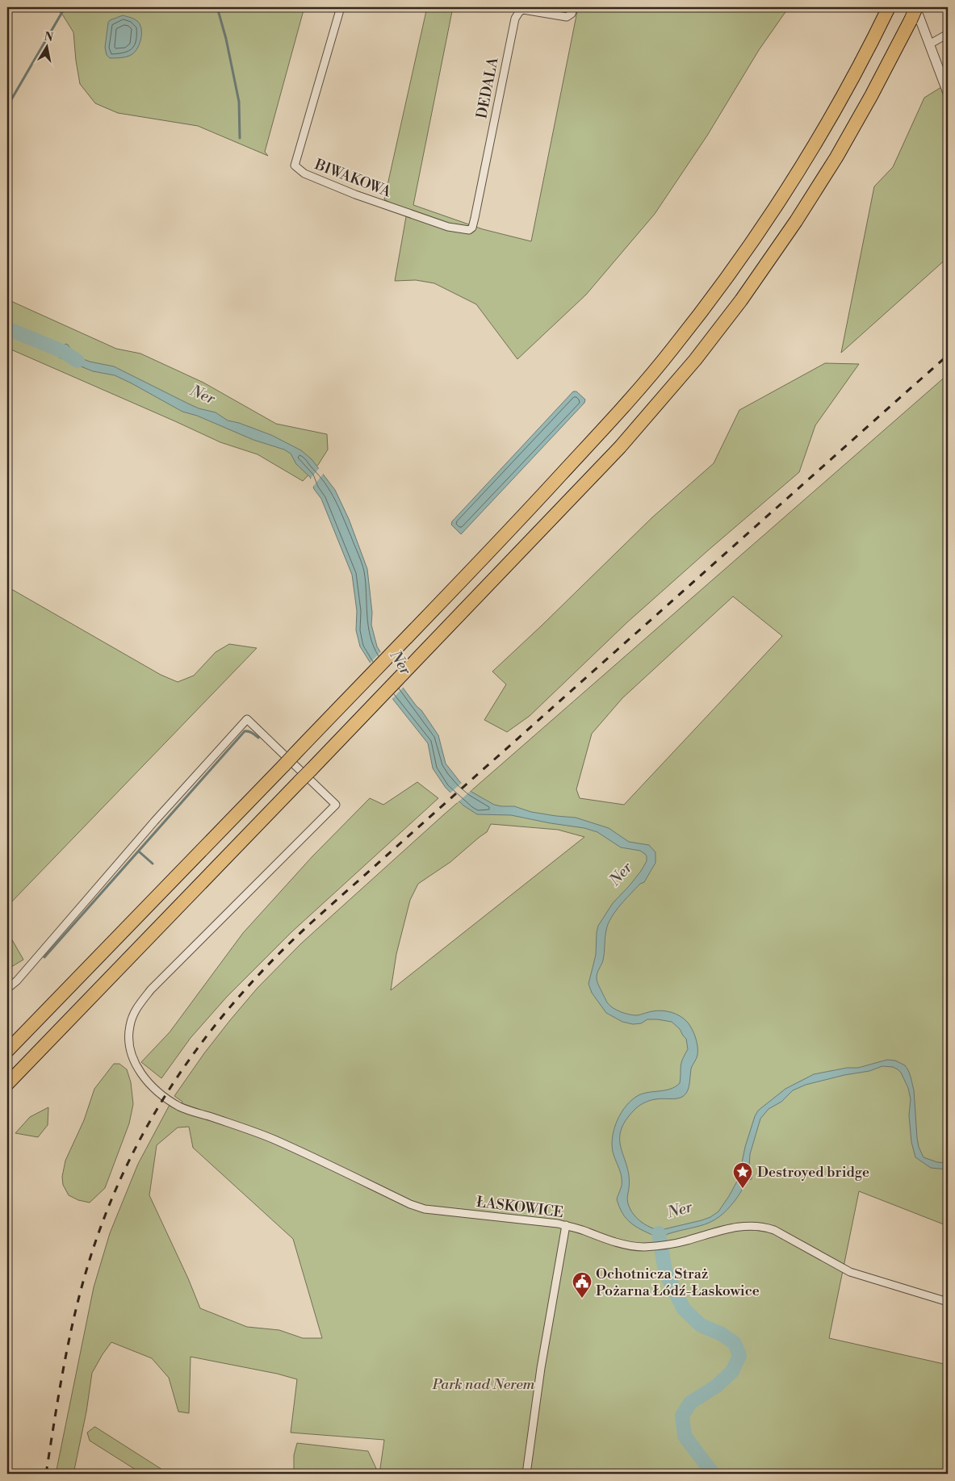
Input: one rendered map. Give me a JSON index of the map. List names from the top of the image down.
{
  "streets": {
    "street": ["DEDALA", "BIWAKOWA", "ŁASKOWICE"]
  },
  "crossings": [
    ["DEDALA", "BIWAKOWA"]
  ],
  "water": ["Ner"],
  "parks": ["Park nad Nerem"],
  "places": {
    "place": ["Destroyed bridge"],
    "public building": ["Ochotnicza Straż Pożarna Łódź-Łaskowice"]
  },
  "north": "top"
}
